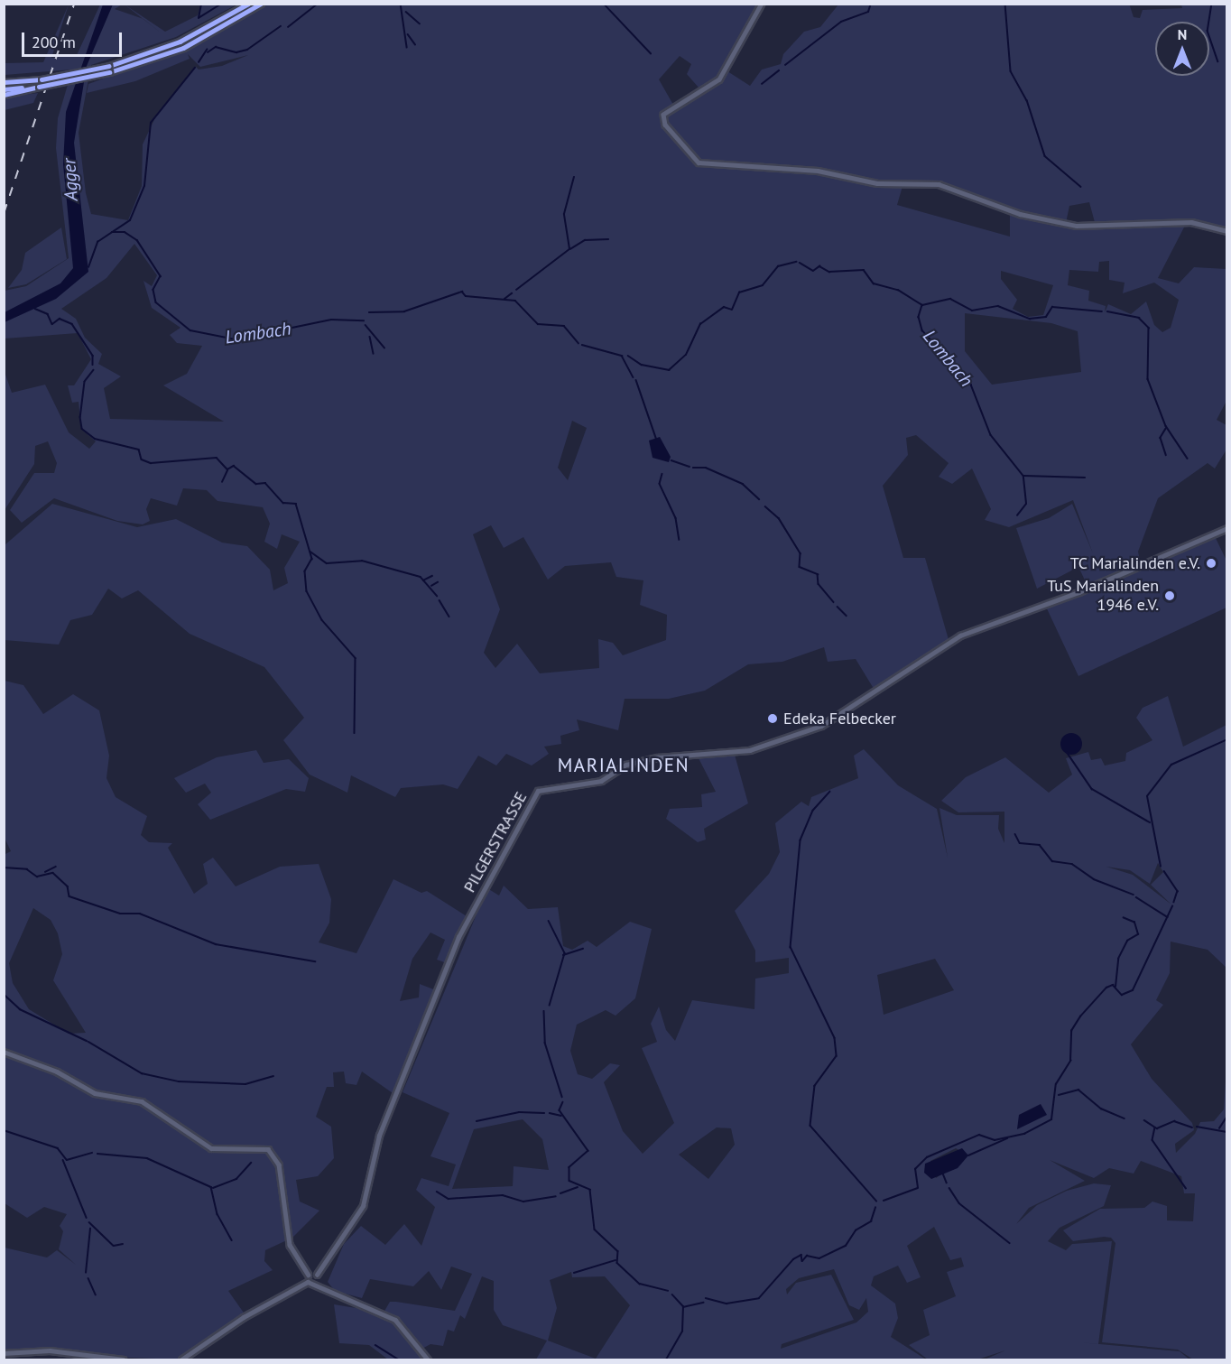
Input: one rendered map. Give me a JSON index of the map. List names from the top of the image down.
{
  "streets": {
    "main road": ["PILGERSTRASSE"]
  },
  "districts": ["MARIALINDEN"],
  "water": ["Agger", "Lombach"],
  "places": ["TC Marialinden e.V.", "TuS Marialinden 1946 e.V.", "Edeka Felbecker"],
  "scale_bar": "200 m",
  "north": "top"
}
